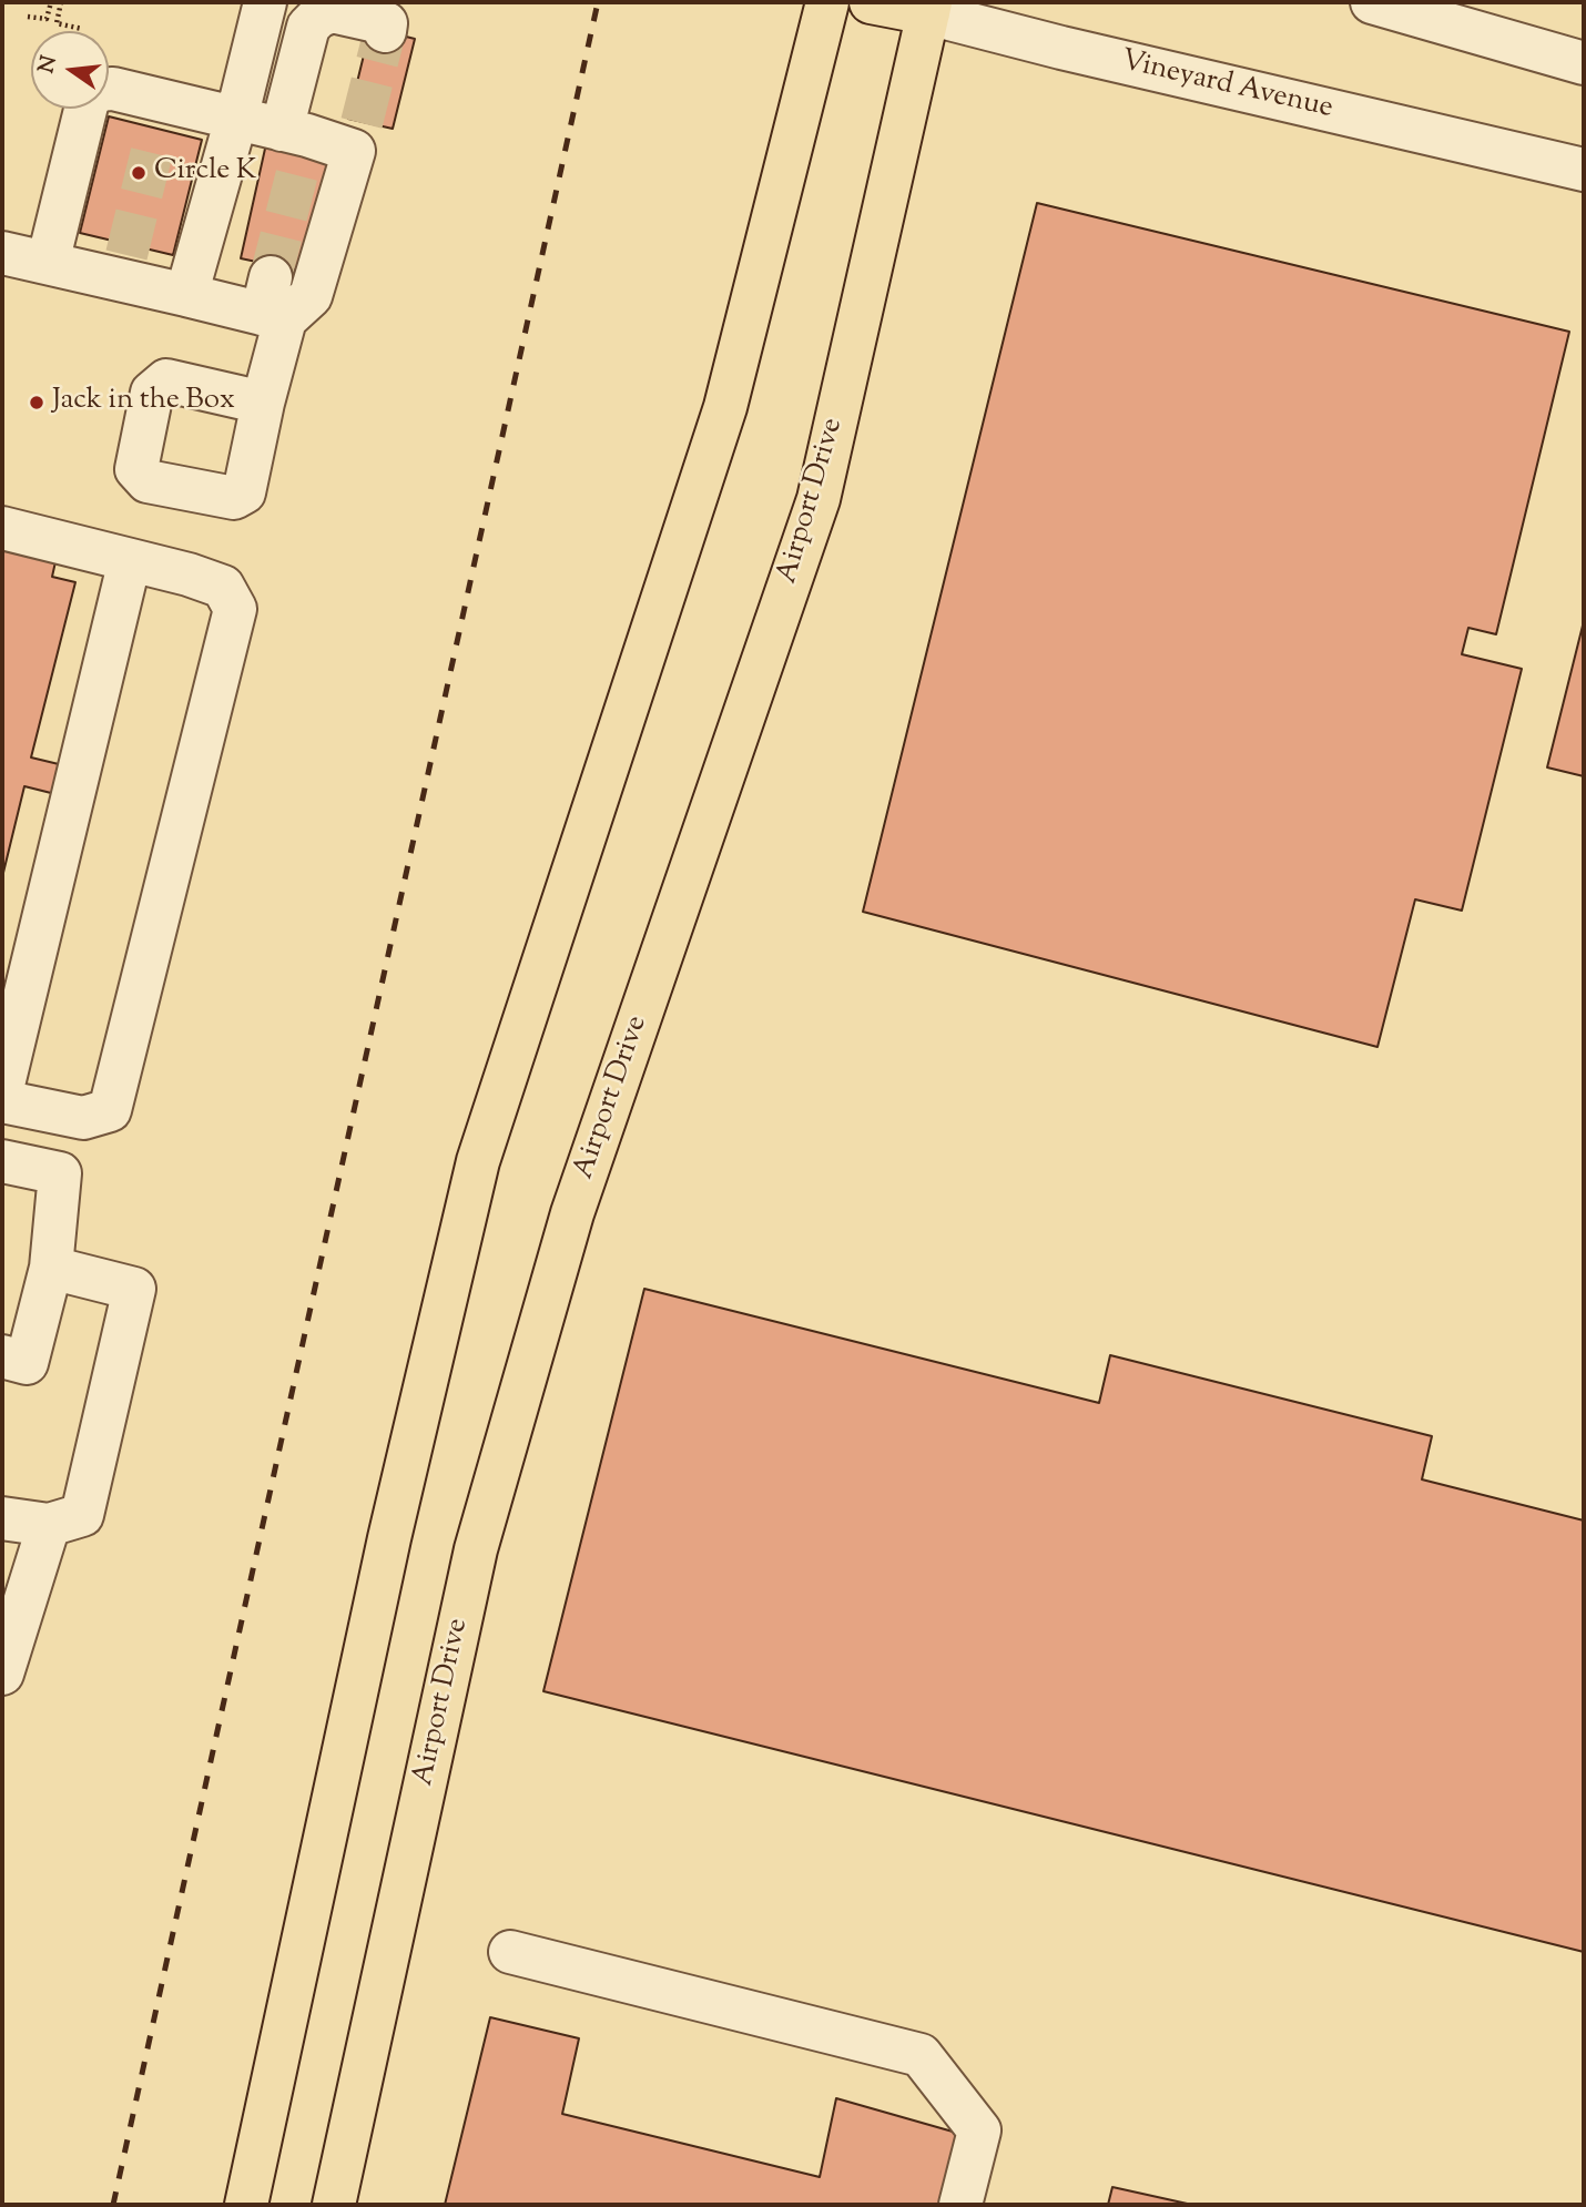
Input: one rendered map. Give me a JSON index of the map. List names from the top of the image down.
{
  "streets": {
    "main road": ["Vineyard Avenue", "Airport Drive"]
  },
  "crossings": [
    ["Vineyard Avenue", "Airport Drive"]
  ],
  "places": ["Circle K", "Jack in the Box"],
  "north": "left"
}
